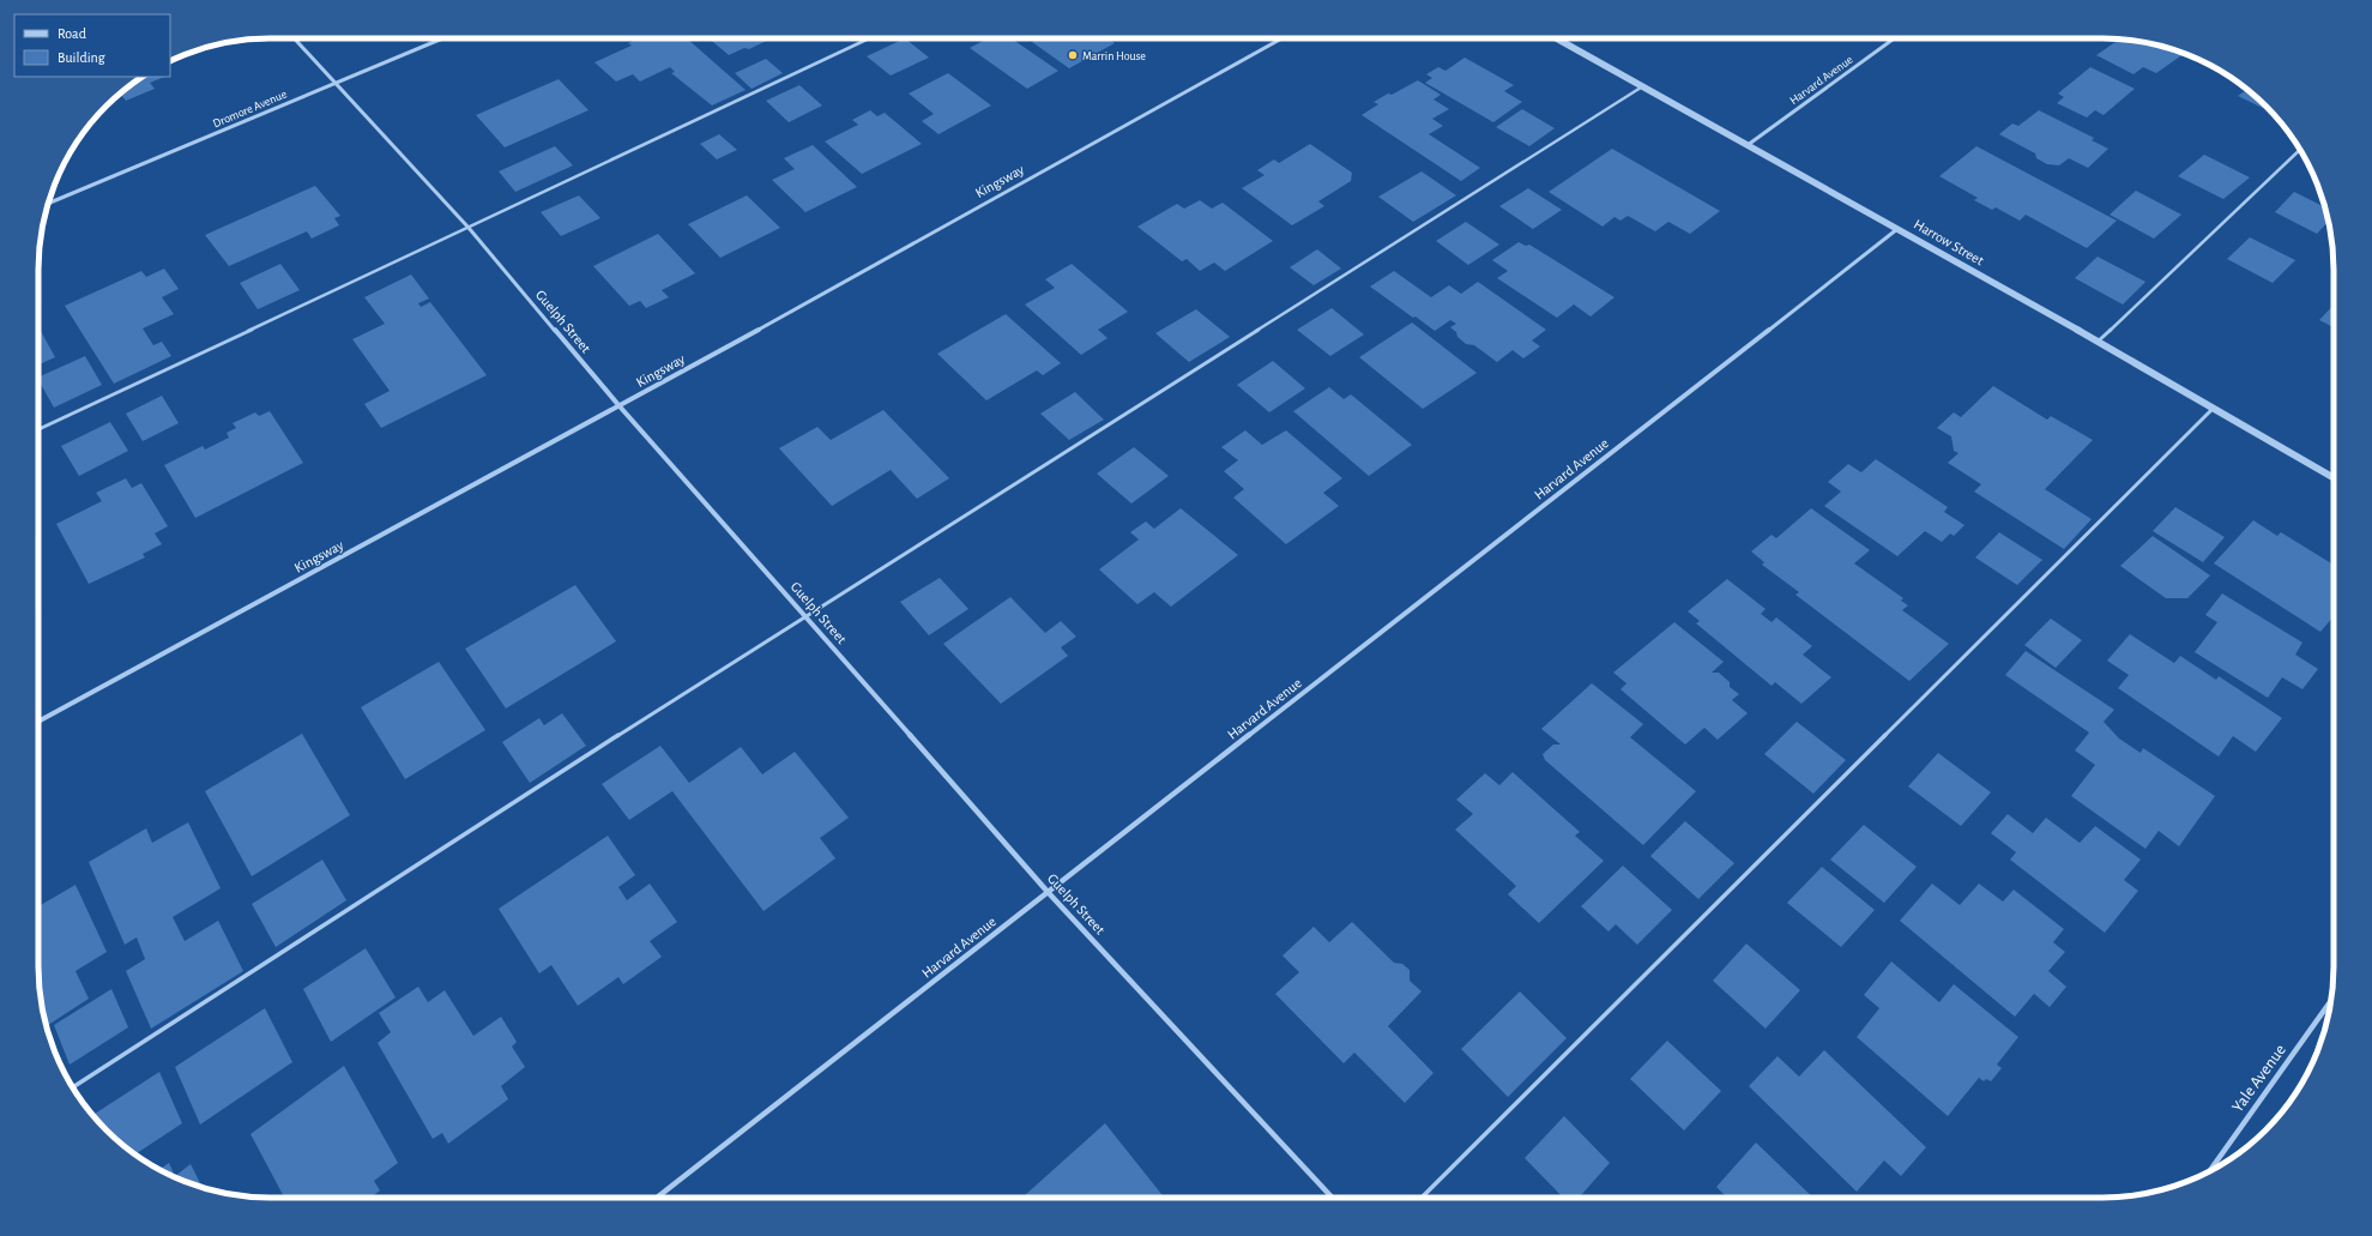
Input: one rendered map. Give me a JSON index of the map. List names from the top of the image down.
{
  "streets": {
    "street": [
      "Harvard Avenue",
      "Dromore Avenue",
      "Kingsway",
      "Harrow Street",
      "Guelph Street",
      "Yale Avenue"
    ]
  },
  "crossings": [
    ["Harvard Avenue", "Harrow Street"],
    ["Harvard Avenue", "Guelph Street"],
    ["Dromore Avenue", "Guelph Street"],
    ["Kingsway", "Guelph Street"]
  ],
  "places": ["Marrin House"],
  "legend": ["Road", "Building"]
}
